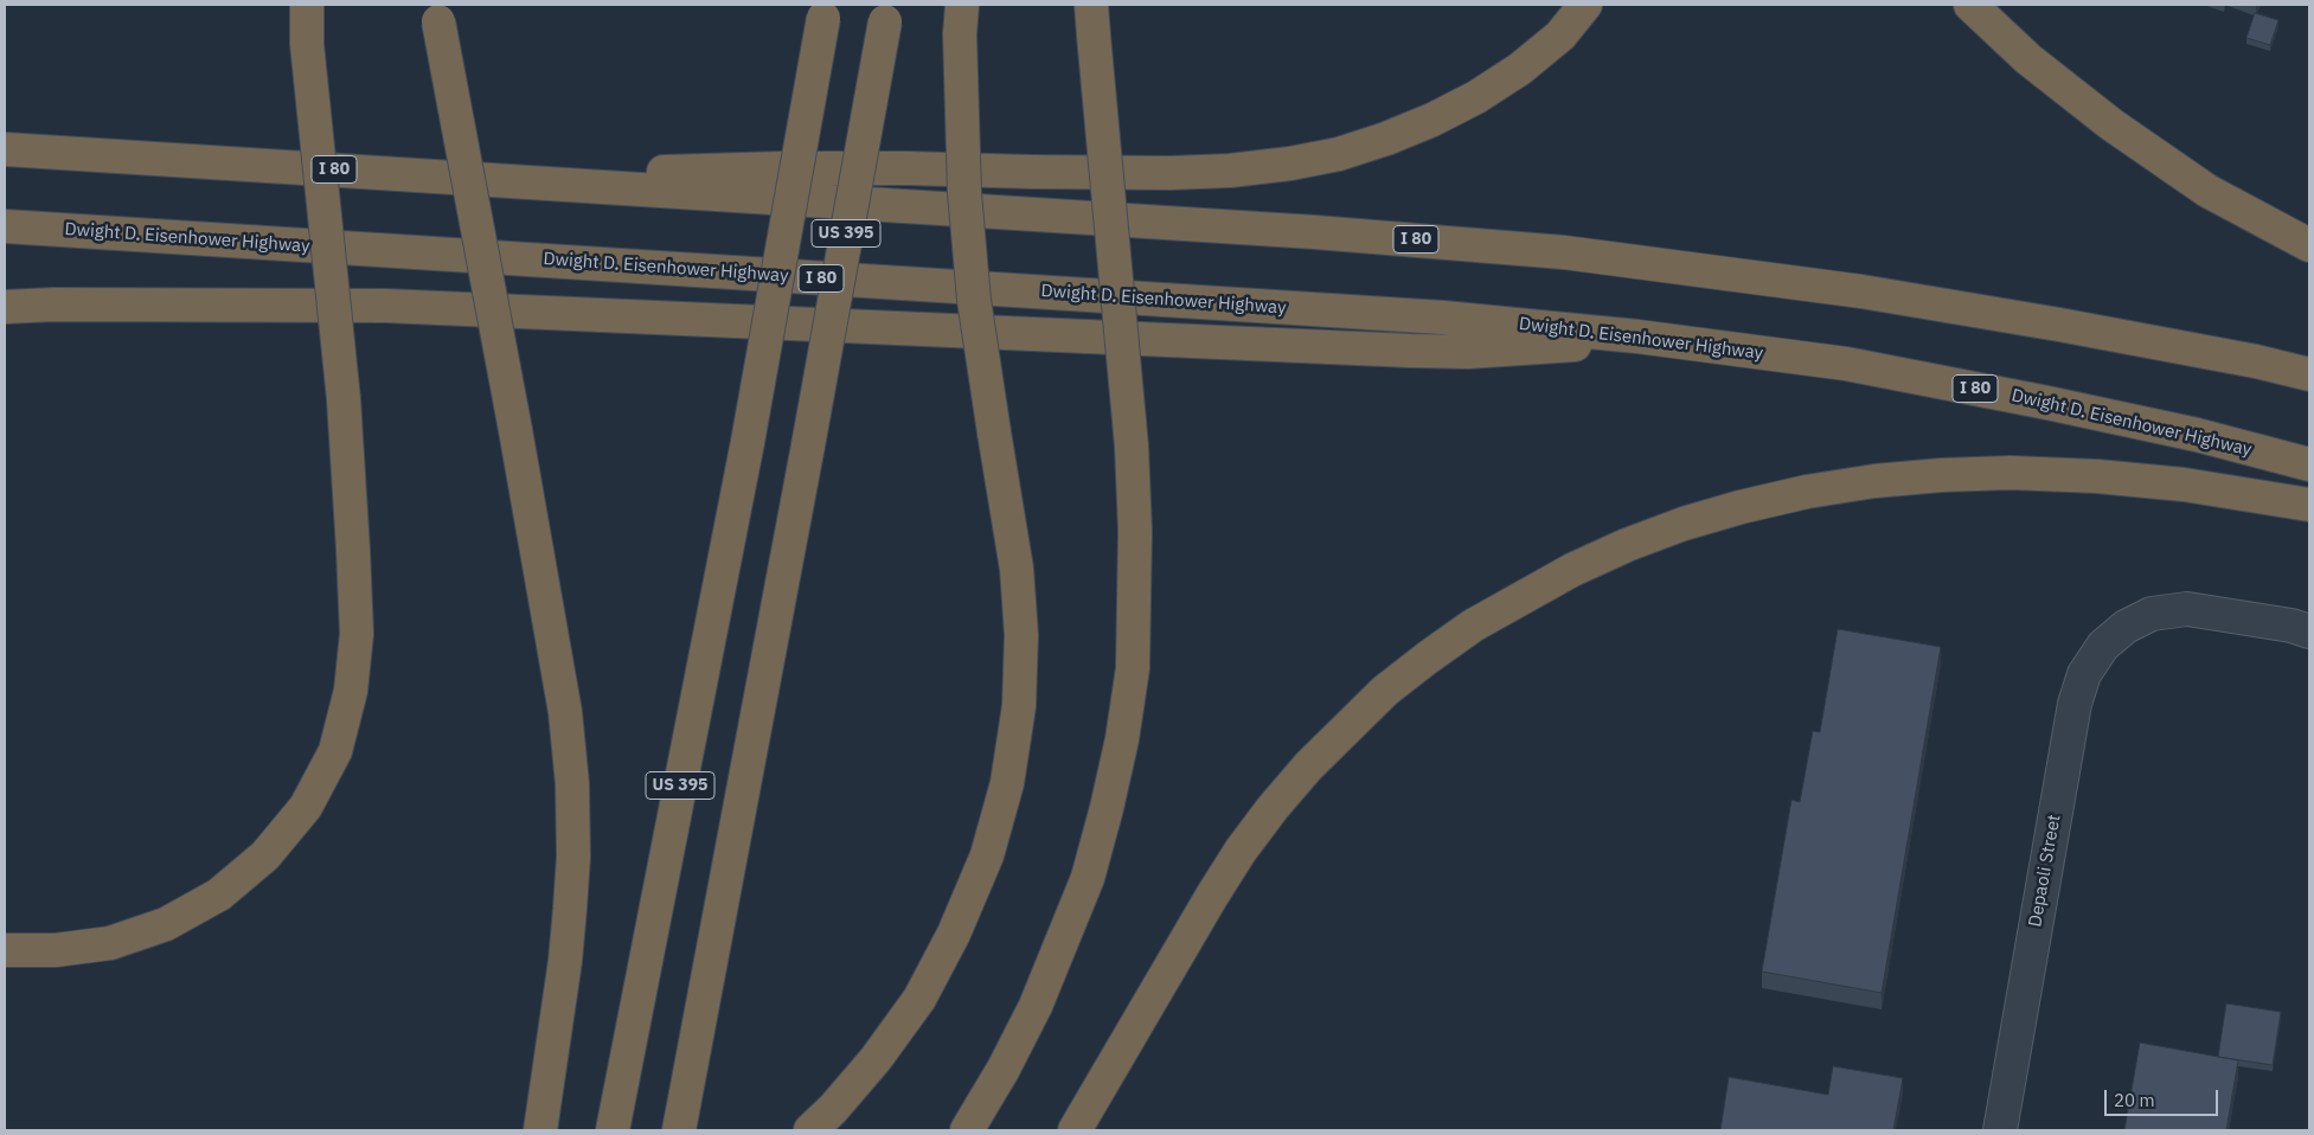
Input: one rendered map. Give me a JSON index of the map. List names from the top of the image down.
{
  "streets": {
    "highway": ["I 80", "US 395", "Dwight D. Eisenhower Highway"],
    "street": ["Depaoli Street"]
  },
  "scale_bar": "20 m"
}
